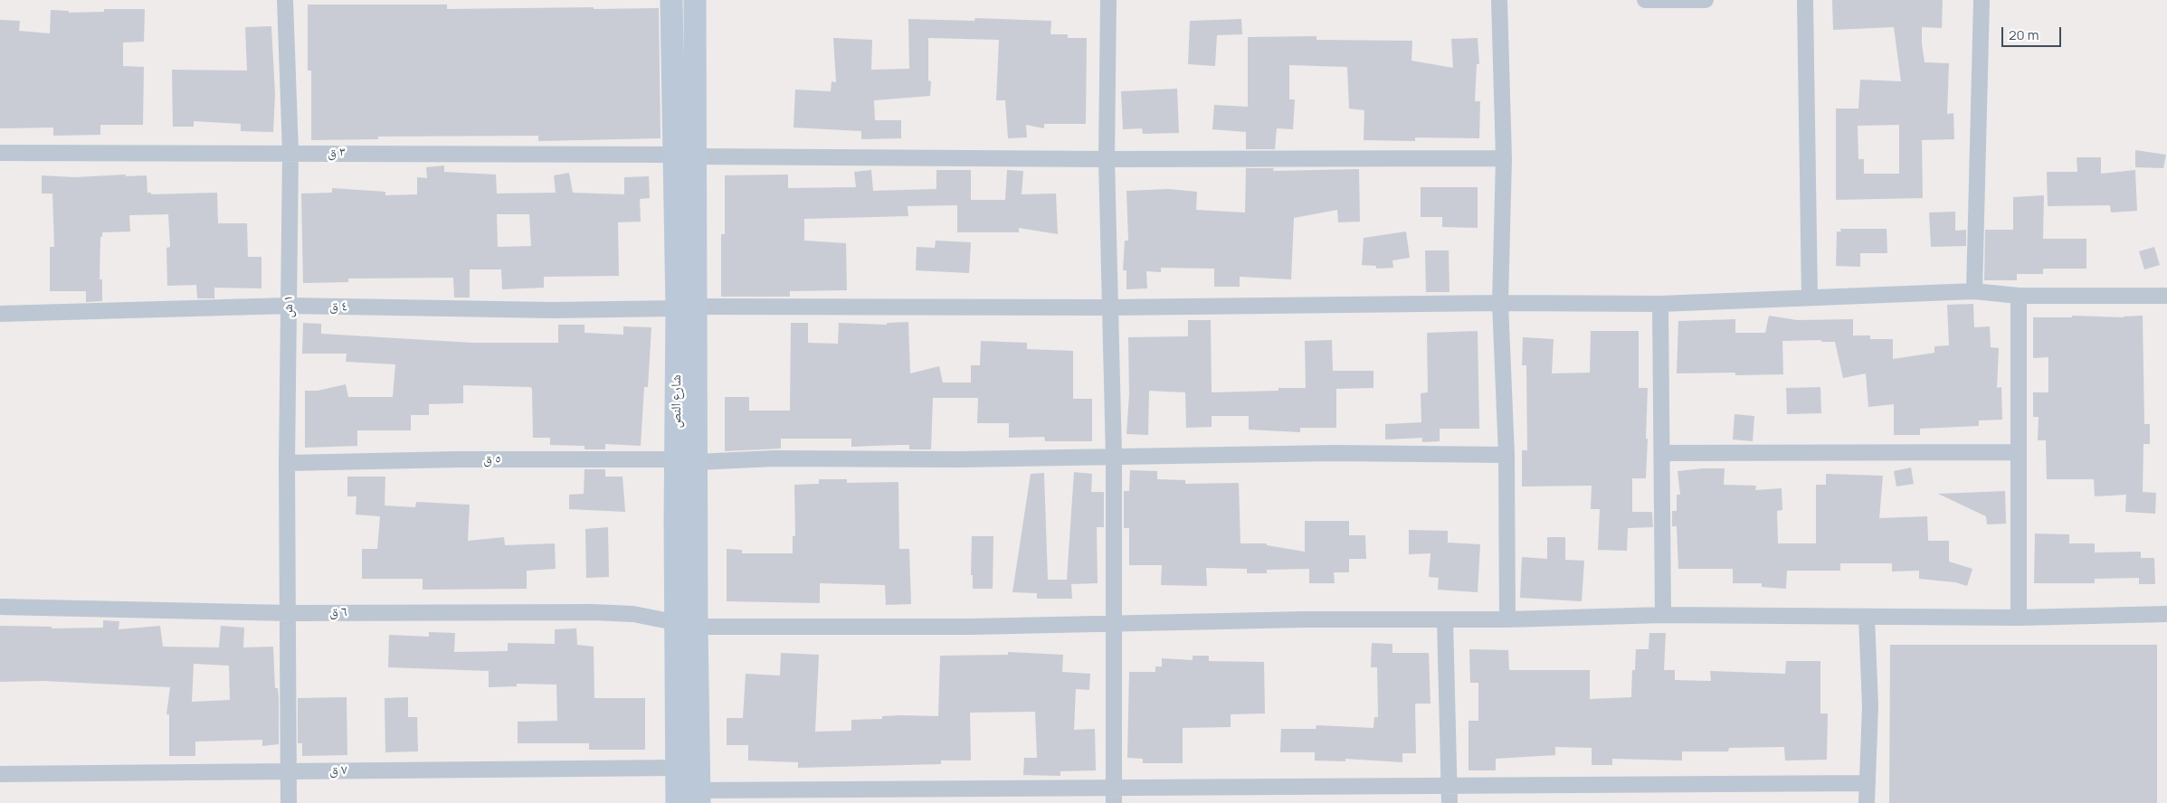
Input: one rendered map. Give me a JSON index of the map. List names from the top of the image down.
{
  "streets": {
    "main road": ["شارع النص"],
    "street": [
      "٣ ق",
      "١ ش",
      "٤ ق",
      "٥ ق",
      "٦ ق",
      "٧ ق"
    ]
  },
  "crossings": [
    ["٣ ق", "١ ش"],
    ["٣ ق", "شارع النص"],
    ["١ ش", "٤ ق"],
    ["١ ش", "٥ ق"],
    ["١ ش", "٦ ق"],
    ["١ ش", "٧ ق"],
    ["٤ ق", "شارع النص"],
    ["شارع النص", "٥ ق"],
    ["شارع النص", "٦ ق"],
    ["شارع النص", "٧ ق"]
  ],
  "scale_bar": "20 m"
}
